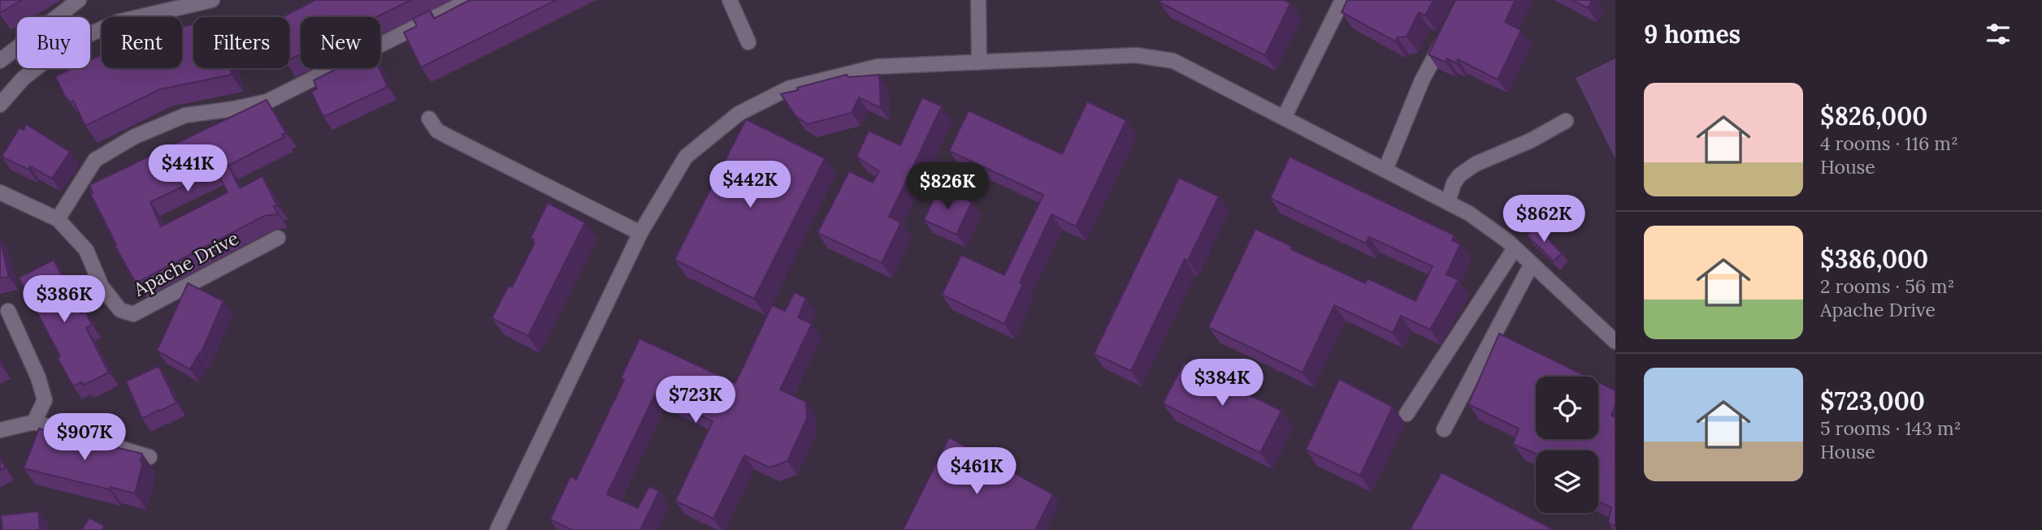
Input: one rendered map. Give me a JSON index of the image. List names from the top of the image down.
{
  "streets": {
    "street": ["Apache Drive"]
  },
  "page": {
    "heading": "9 homes",
    "chip": [
      "Buy",
      "Rent",
      "Filters",
      "New"
    ],
    "list": [
      {
        "name": "$826,000",
        "note": "4 rooms · 116 m² · House"
      },
      {
        "name": "$386,000",
        "note": "2 rooms · 56 m² · Apache Drive"
      },
      {
        "name": "$723,000",
        "note": "5 rooms · 143 m² · House"
      }
    ],
    "price": [
      "$441K",
      "$442K",
      "$826K",
      "$862K",
      "$386K",
      "$384K",
      "$723K",
      "$907K",
      "$461K"
    ]
  }
}
